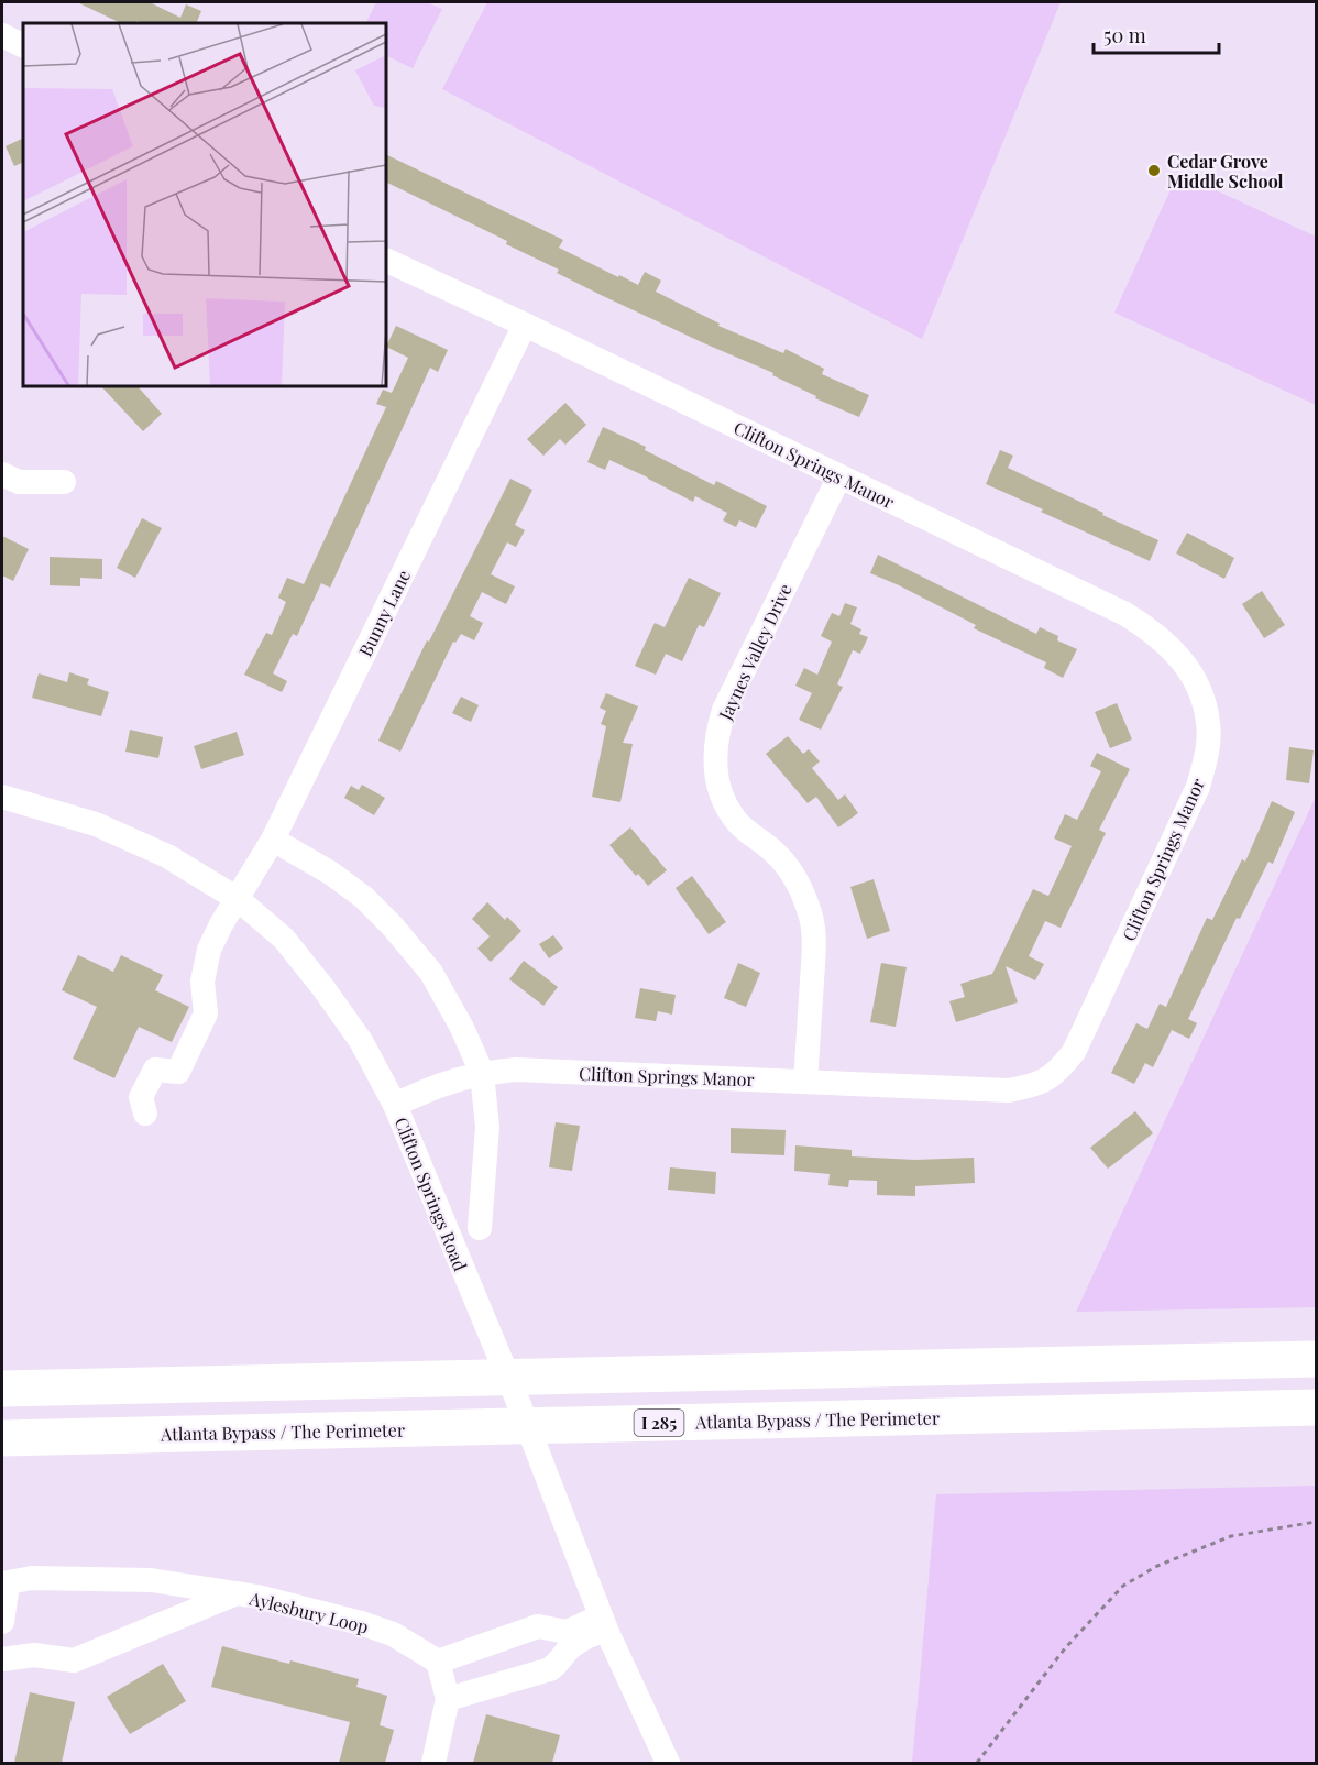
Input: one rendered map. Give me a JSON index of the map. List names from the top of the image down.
{
  "streets": {
    "highway": ["Atlanta Bypass / The Perimeter", "I 285"],
    "street": [
      "Clifton Springs Manor",
      "Bunny Lane",
      "Jaynes Valley Drive",
      "Clifton Springs Road",
      "Aylesbury Loop"
    ]
  },
  "crossings": [
    ["Clifton Springs Manor", "Bunny Lane"],
    ["Clifton Springs Manor", "Jaynes Valley Drive"],
    ["Clifton Springs Manor", "Clifton Springs Road"],
    ["Bunny Lane", "Clifton Springs Road"]
  ],
  "places": ["Cedar Grove Middle School"],
  "scale_bar": "50 m"
}
